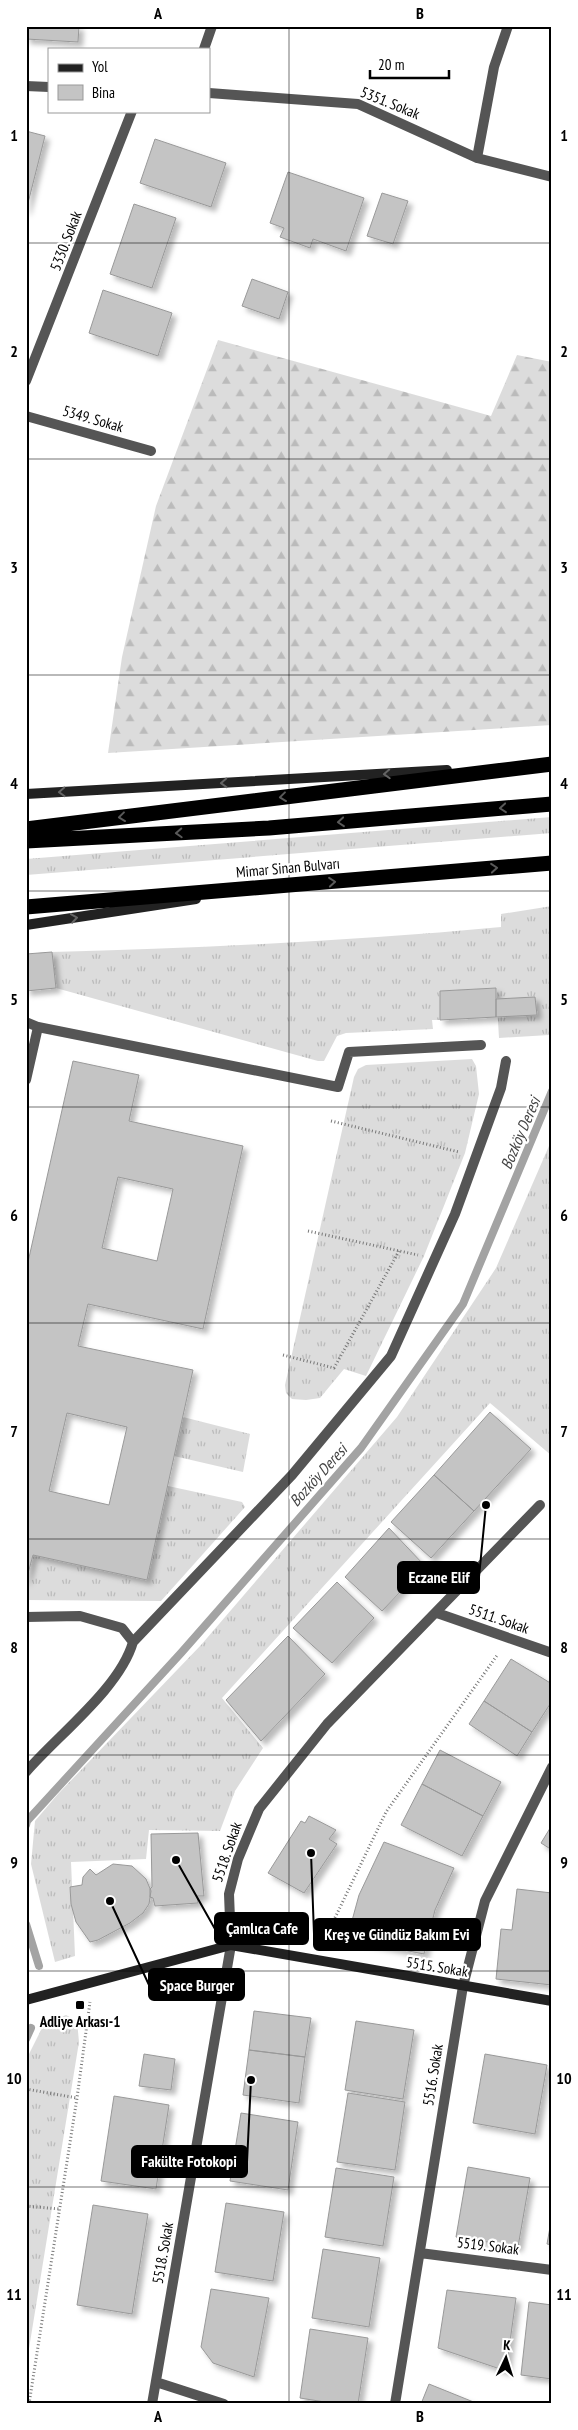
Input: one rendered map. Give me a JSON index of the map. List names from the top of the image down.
{
  "streets": {
    "highway": ["Mimar Sinan Bulvarı"],
    "main road": ["5515. Sokak"],
    "street": [
      "5351. Sokak",
      "5330. Sokak",
      "5349. Sokak",
      "5511. Sokak",
      "5518. Sokak",
      "5516. Sokak",
      "5519. Sokak"
    ]
  },
  "crossings": [
    ["5511. Sokak", "5518. Sokak"],
    ["5518. Sokak", "5515. Sokak"],
    ["5515. Sokak", "5516. Sokak"],
    ["5516. Sokak", "5519. Sokak"]
  ],
  "water": ["Bozköy Deresi"],
  "places": {
    "other": [
      "Eczane Elif",
      "Kreş ve Gündüz Bakım Evi",
      "Çamlıca Cafe",
      "Space Burger",
      "Fakülte Fotokopi"
    ],
    "transit": ["Adliye Arkası-1"]
  },
  "legend": ["Yol", "Bina"],
  "scale_bar": "20 m",
  "north": "top",
  "grid": {
    "columns": ["A", "B"],
    "rows": [
      "1",
      "2",
      "3",
      "4",
      "5",
      "6",
      "7",
      "8",
      "9",
      "10",
      "11"
    ]
  }
}
